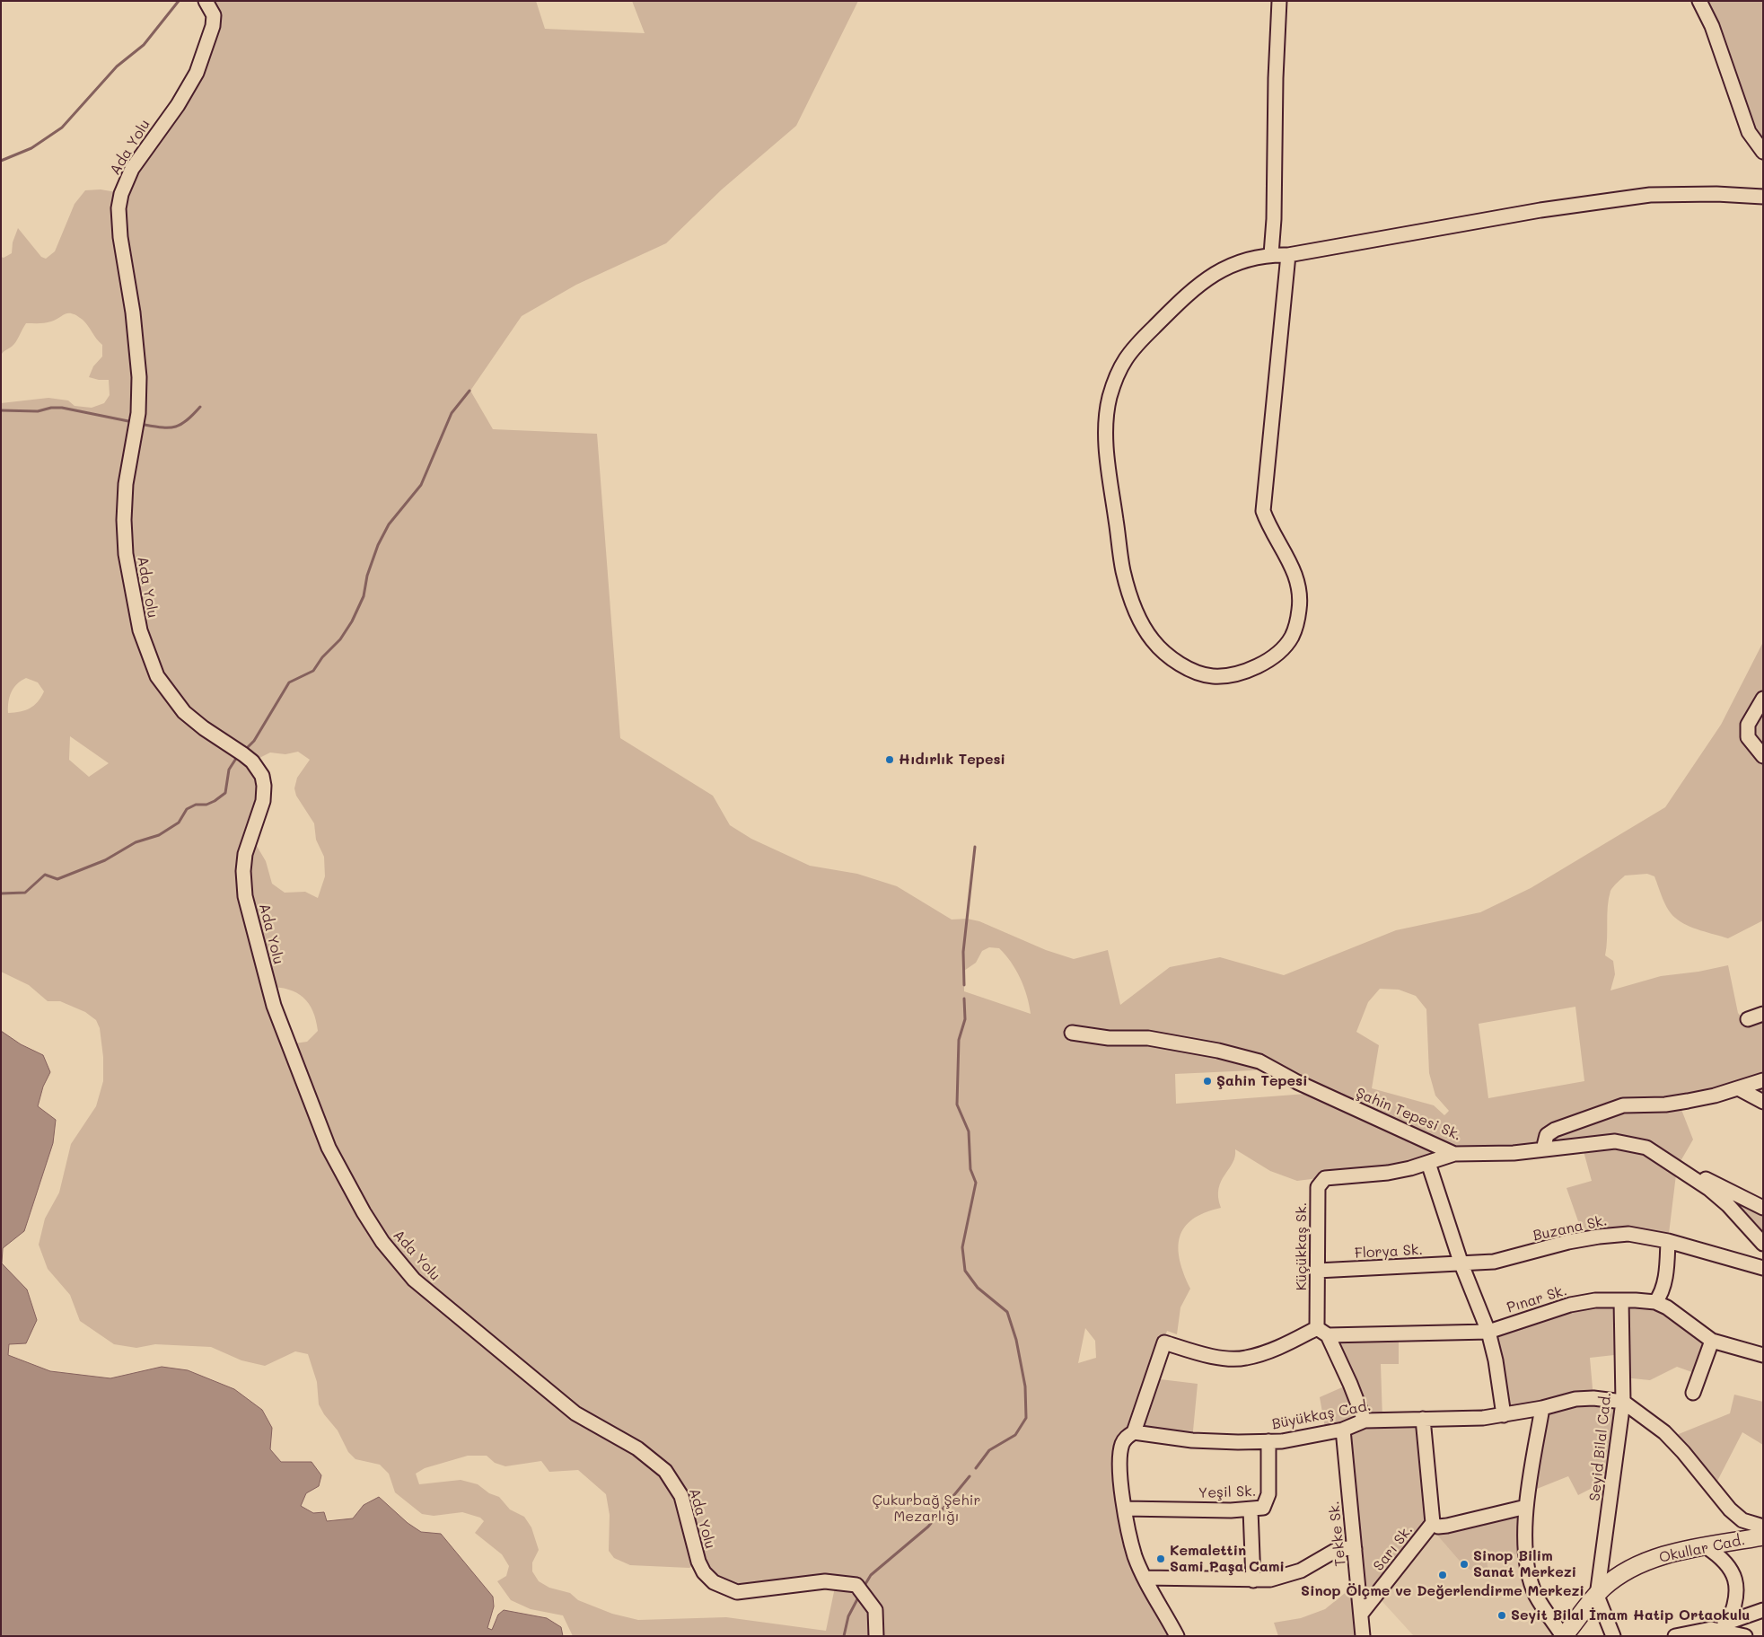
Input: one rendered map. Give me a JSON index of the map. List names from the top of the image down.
{
  "streets": {
    "main road": ["Okullar Cad."],
    "street": [
      "Ada Yolu",
      "Şahin Tepesi Sk.",
      "Buzana Sk.",
      "Küçükkaş Sk.",
      "Florya Sk.",
      "Pınar Sk.",
      "Büyükkaş Cad.",
      "Seyid Bilal Cad.",
      "Yeşil Sk.",
      "Tekke Sk.",
      "Sarı Sk."
    ]
  },
  "crossings": [
    ["Şahin Tepesi Sk.", "Küçükkaş Sk."],
    ["Buzana Sk.", "Florya Sk."],
    ["Küçükkaş Sk.", "Florya Sk."],
    ["Küçükkaş Sk.", "Pınar Sk."],
    ["Pınar Sk.", "Seyid Bilal Cad."],
    ["Büyükkaş Cad.", "Seyid Bilal Cad."],
    ["Büyükkaş Cad.", "Yeşil Sk."],
    ["Büyükkaş Cad.", "Tekke Sk."],
    ["Seyid Bilal Cad.", "Okullar Cad."],
    ["Tekke Sk.", "Sarı Sk."]
  ],
  "parks": ["Çukurbağ Şehir Mezarlığı"],
  "places": [
    "Hıdırlık Tepesi",
    "Şahin Tepesi",
    "Kemalettin Sami Paşa Cami",
    "Sinop Bilim Sanat Merkezi",
    "Sinop Ölçme ve Değerlendirme Merkezi",
    "Seyit Bilal İmam Hatip Ortaokulu"
  ]
}
